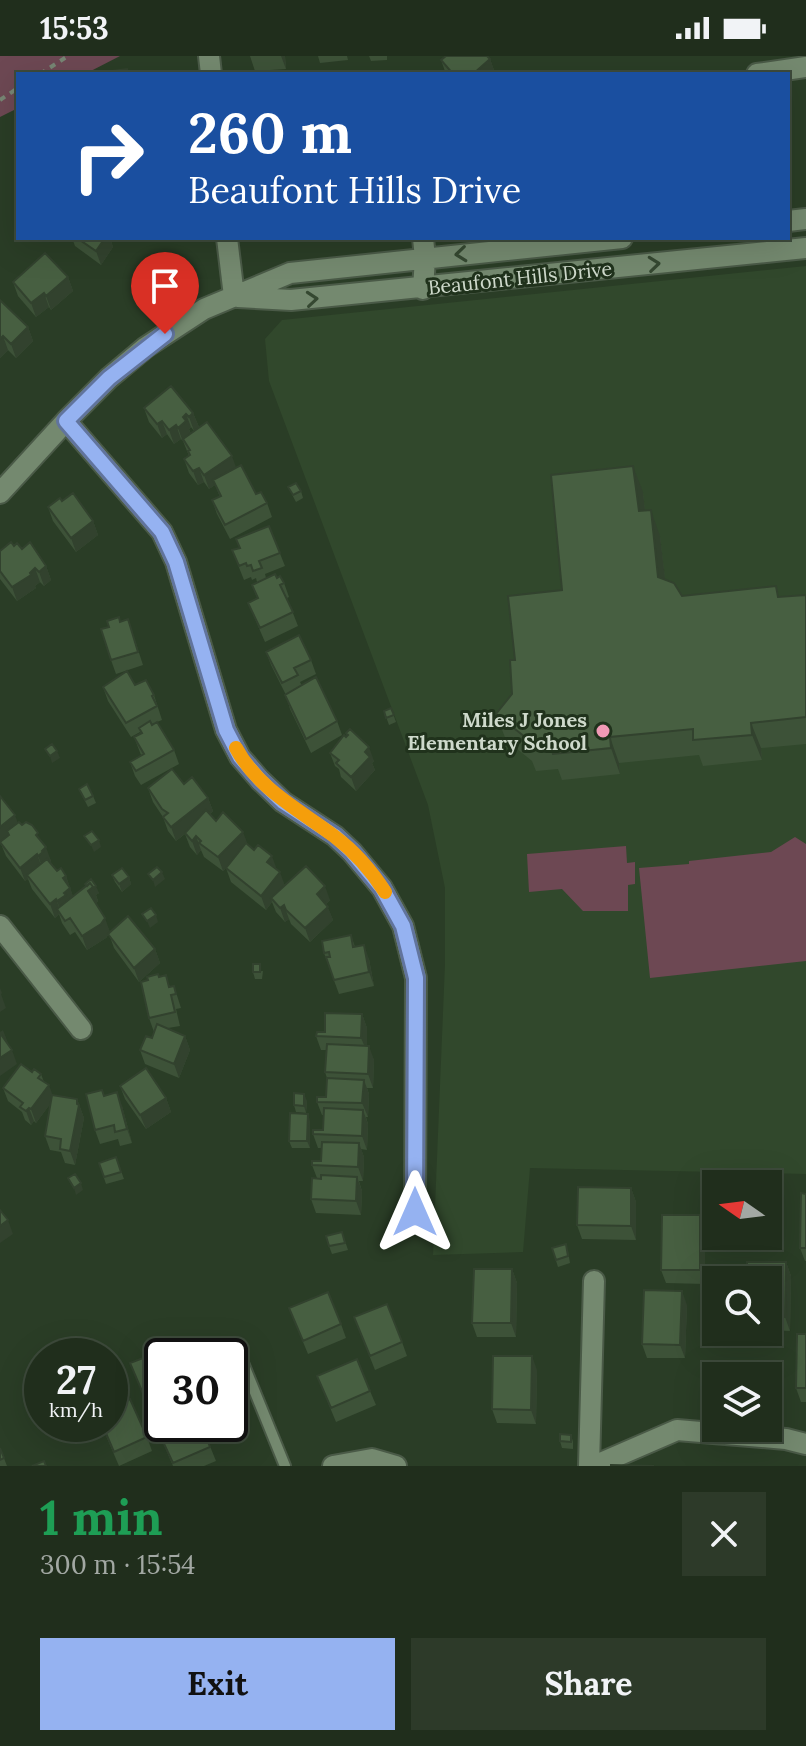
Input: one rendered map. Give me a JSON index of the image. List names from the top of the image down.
{
  "streets": {
    "street": ["Beaufont Hills Drive"]
  },
  "places": ["Miles J Jones Elementary School"],
  "north": "left",
  "page": {
    "status": "15:53",
    "turn": ["260 m", "Beaufont Hills Drive"],
    "speed": "27 km/h",
    "limit": "30",
    "heading": ["1 min", "300 m · 15:54"],
    "buttons": ["Exit", "Share"]
  }
}
